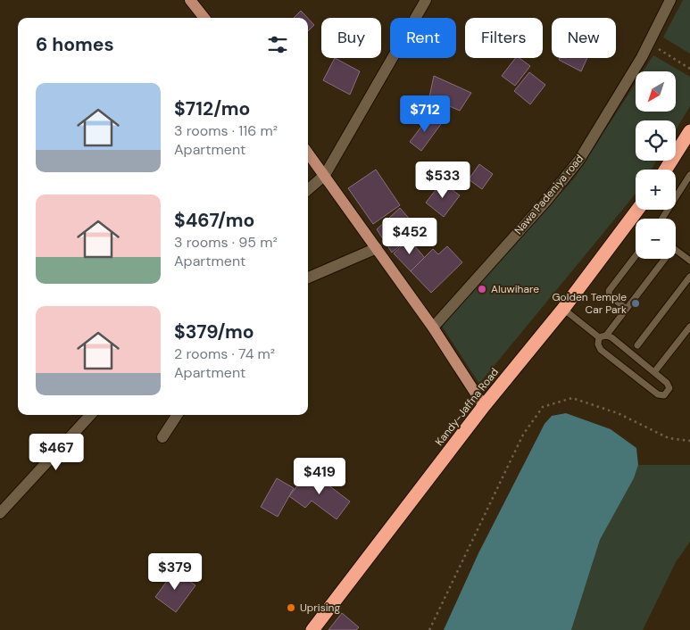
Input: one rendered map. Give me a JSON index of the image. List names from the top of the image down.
{
  "streets": {
    "highway": ["Kandy-Jaffna Road"],
    "street": ["Nawa Padeniya road"]
  },
  "places": ["Aluwihare", "Golden Temple Car Park", "Uprising"],
  "north": "bottom left",
  "page": {
    "chip": [
      "Buy",
      "Rent",
      "Filters",
      "New"
    ],
    "heading": "6 homes",
    "map_buttons": ["+", "−"],
    "list": [
      {
        "name": "$712/mo",
        "note": "3 rooms · 116 m² · Apartment"
      },
      {
        "name": "$467/mo",
        "note": "3 rooms · 95 m² · Apartment"
      },
      {
        "name": "$379/mo",
        "note": "2 rooms · 74 m² · Apartment"
      }
    ],
    "price": [
      "$712",
      "$533",
      "$452",
      "$467",
      "$419",
      "$379"
    ]
  }
}
